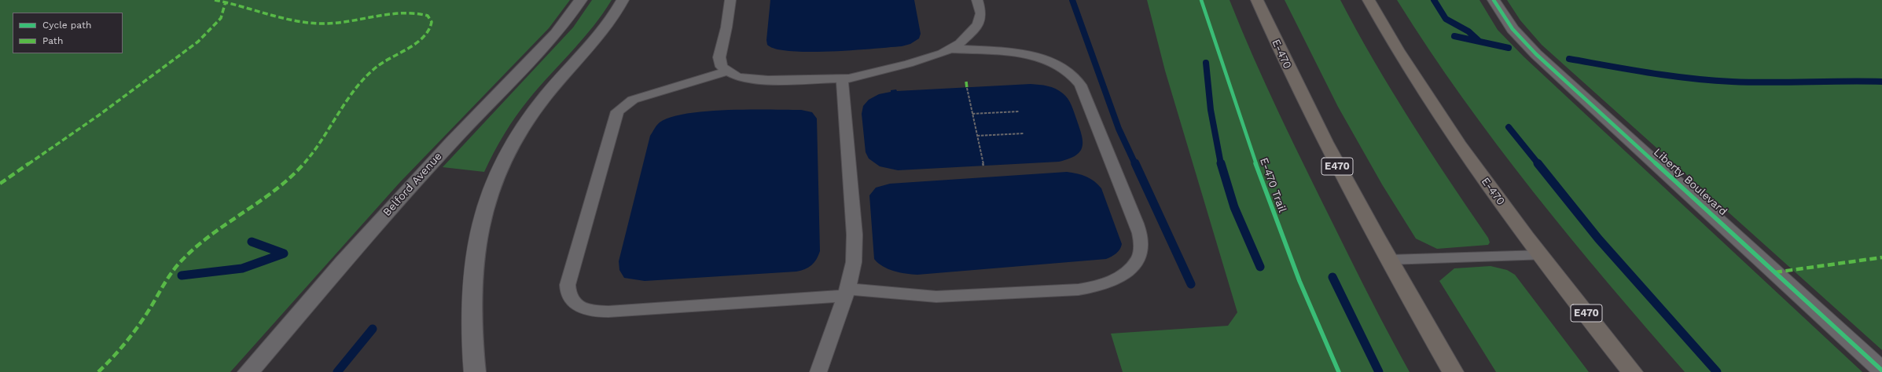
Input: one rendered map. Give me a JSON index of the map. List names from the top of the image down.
{
  "streets": {
    "highway": ["E-470", "E470"],
    "main road": ["Liberty Boulevard", "Belford Avenue"],
    "cycle path": ["E-470 Trail"]
  },
  "legend": ["Cycle path", "Path"]
}
